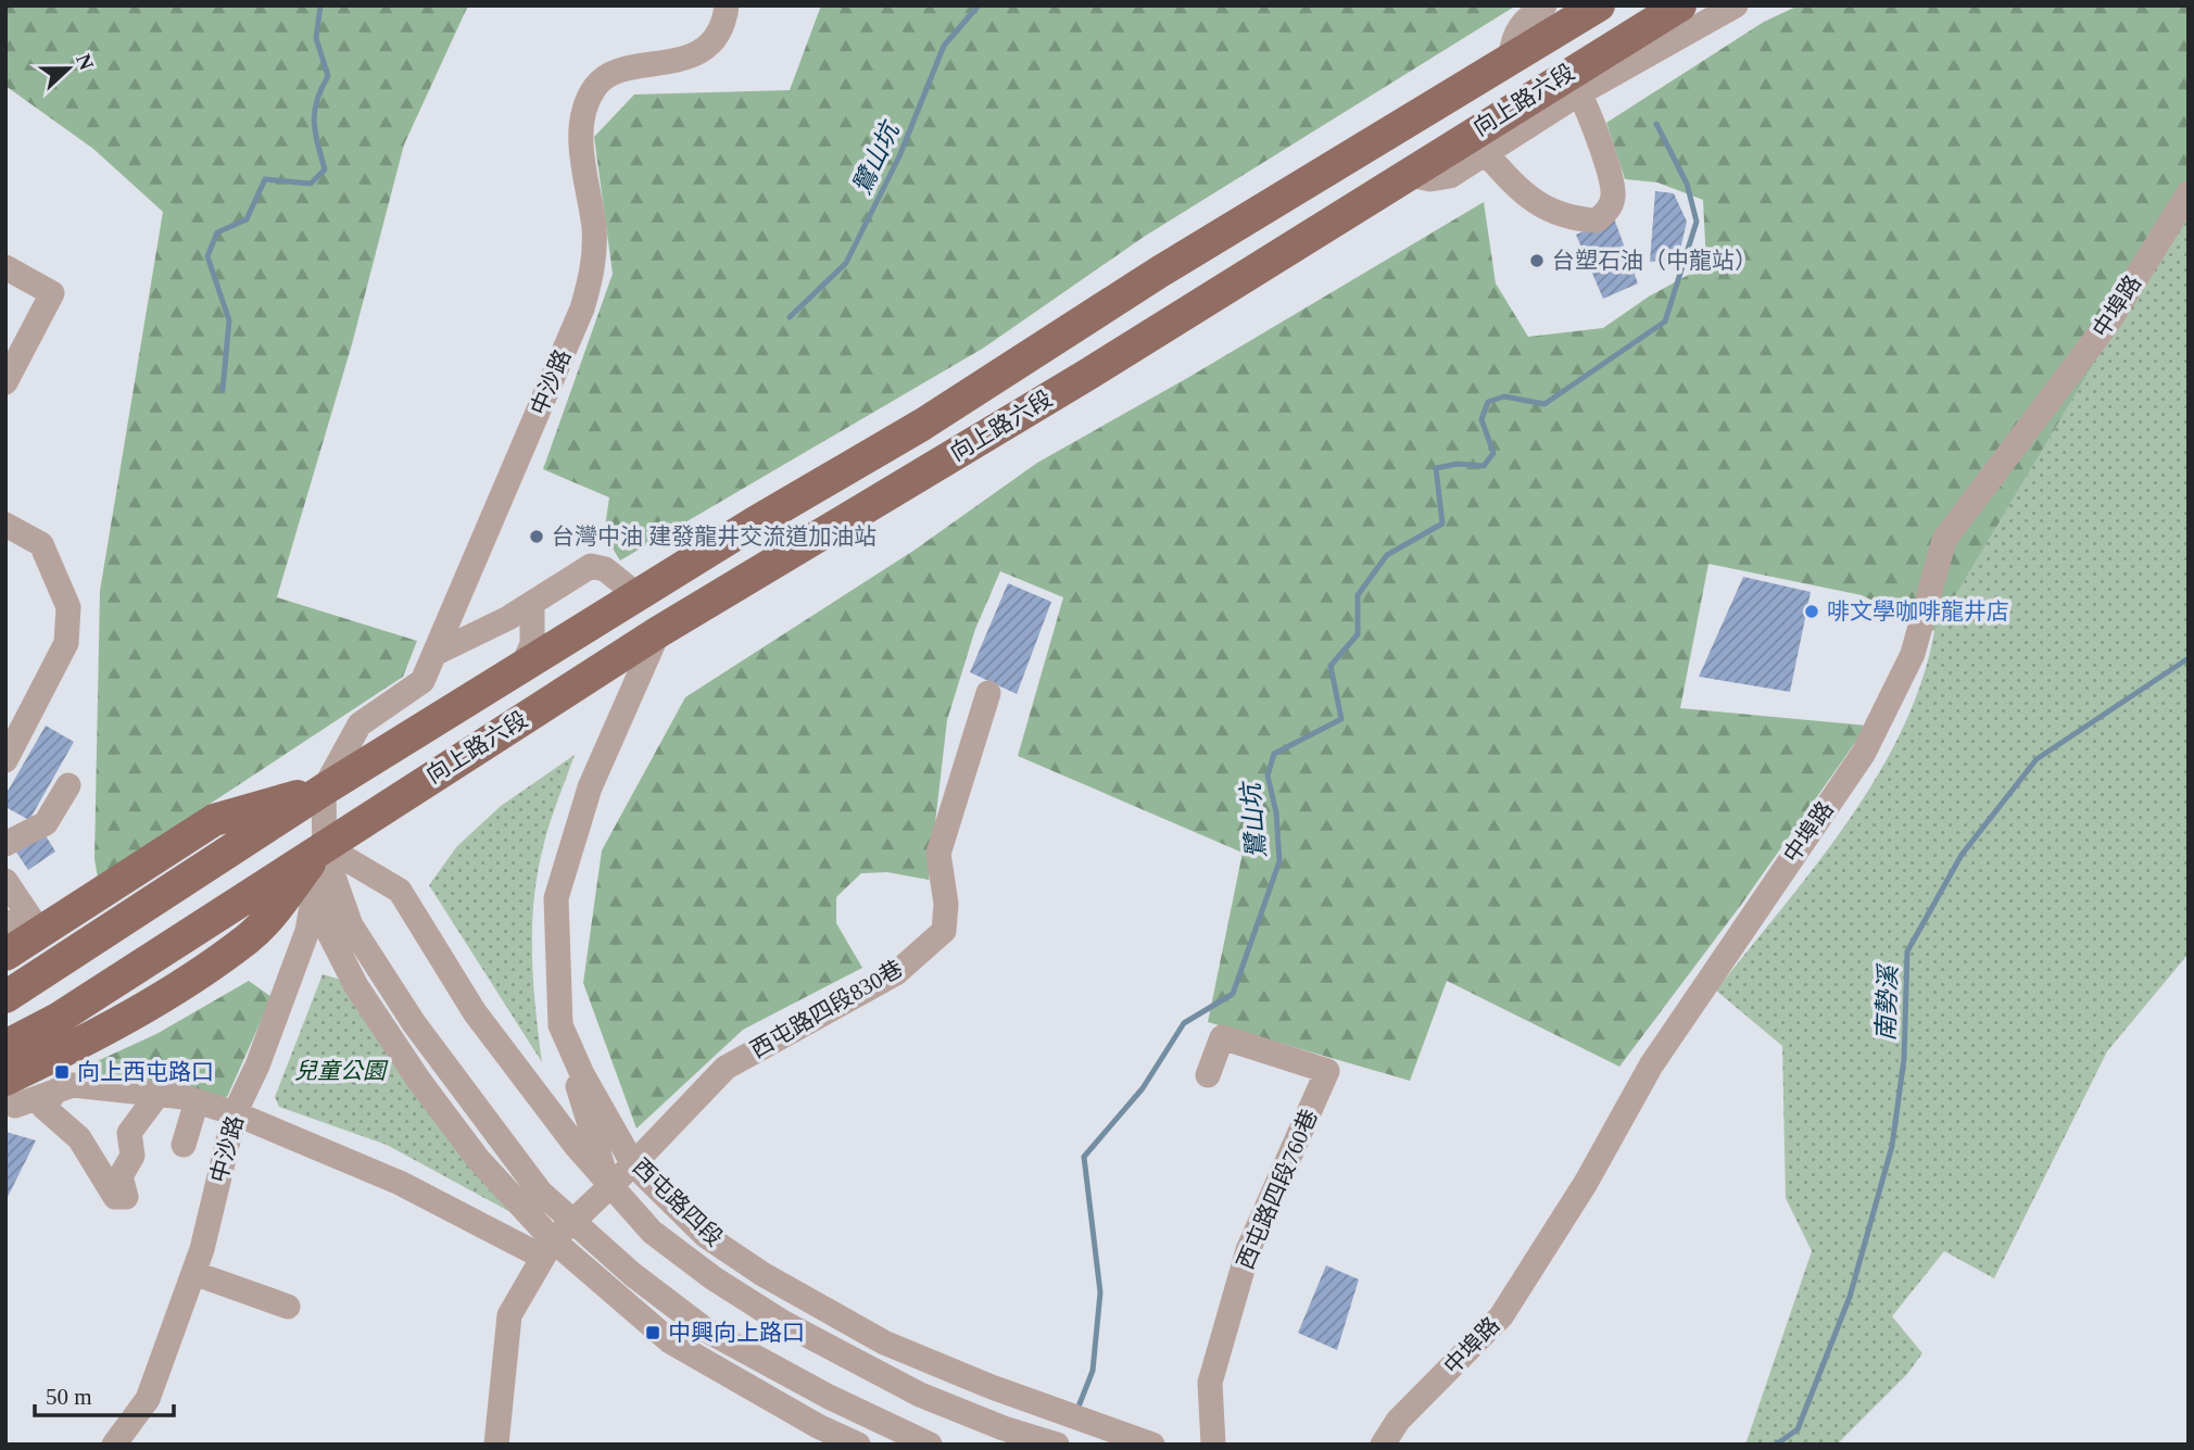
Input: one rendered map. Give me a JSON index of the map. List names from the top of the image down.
{
  "streets": {
    "main road": ["向上路六段"],
    "street": [
      "中埠路",
      "中沙路",
      "西屯路四段830巷",
      "西屯路四段760巷",
      "西屯路四段"
    ]
  },
  "crossings": [
    ["向上路六段", "中沙路"],
    ["向上路六段", "西屯路四段"],
    ["中沙路", "西屯路四段"],
    ["西屯路四段830巷", "西屯路四段"]
  ],
  "water": ["鷺山坑", "南勢溪"],
  "parks": ["兒童公園"],
  "places": {
    "other": ["台塑石油（中龍站）", "台灣中油 建發龍井交流道加油站", "啡文學咖啡龍井店"],
    "transit": ["向上西屯路口", "中興向上路口"]
  },
  "scale_bar": "50 m",
  "north": "right"
}
